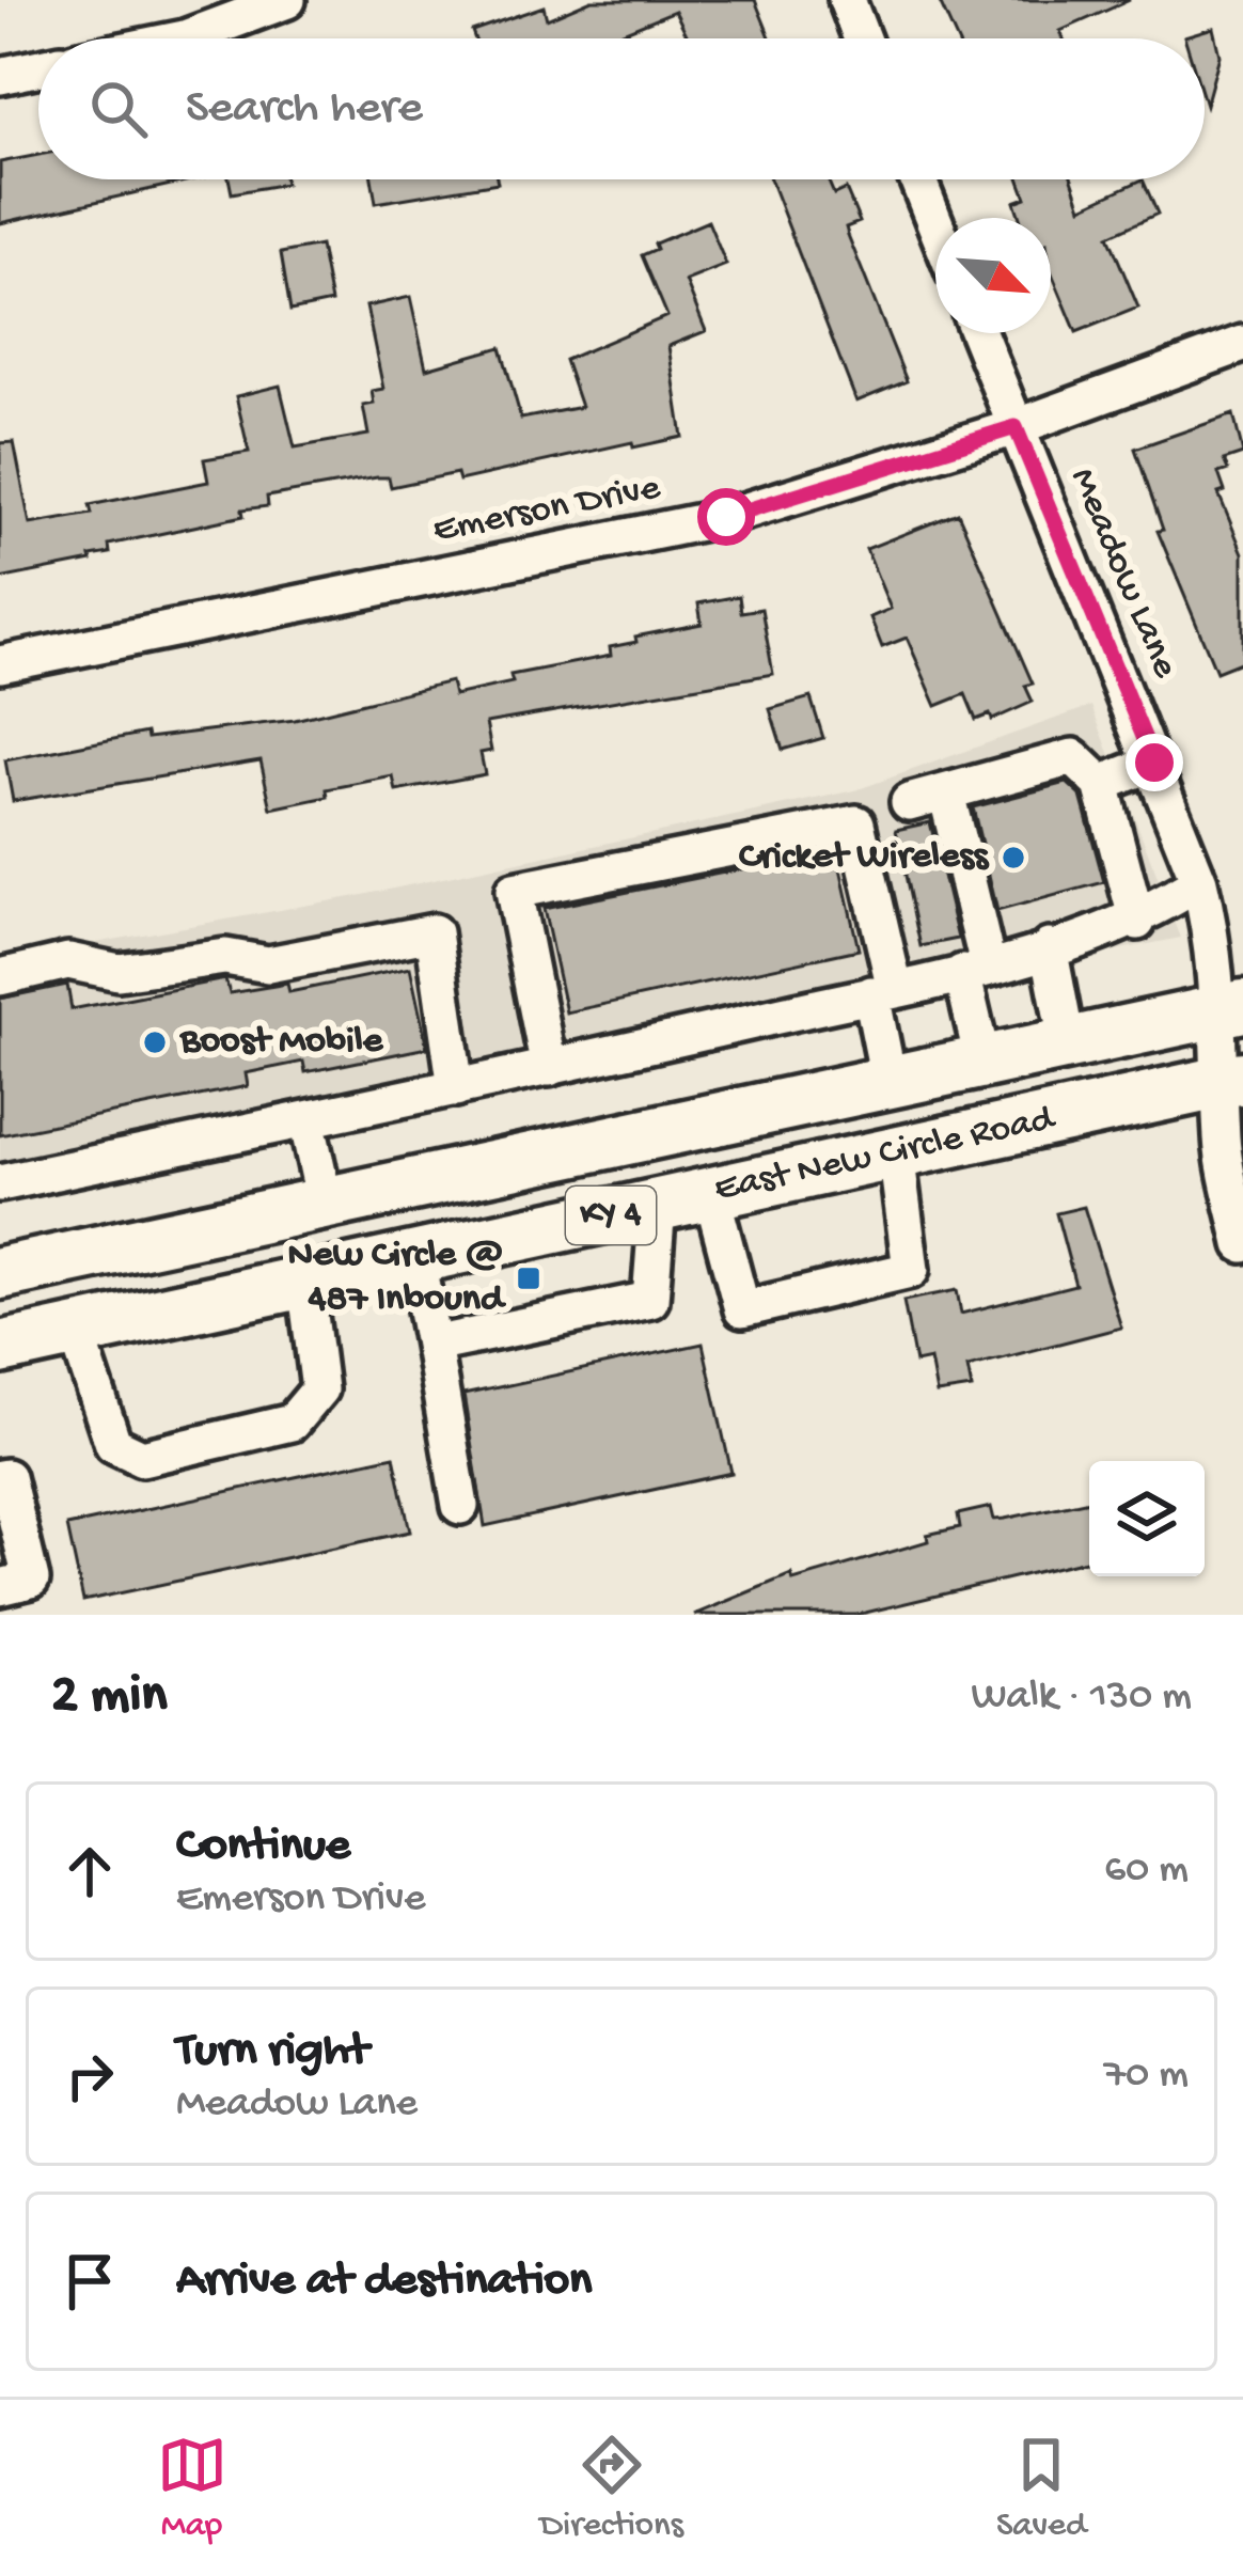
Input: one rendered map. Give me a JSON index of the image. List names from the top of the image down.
{
  "streets": {
    "highway": ["East New Circle Road", "KY 4"],
    "street": ["Emerson Drive", "Meadow Lane"]
  },
  "crossings": [
    ["Emerson Drive", "Meadow Lane"],
    ["Meadow Lane", "East New Circle Road"]
  ],
  "places": {
    "other": ["Cricket Wireless", "Boost Mobile"],
    "transit": ["New Circle @ 487 Inbound"]
  },
  "north": "bottom right",
  "page": {
    "search": "Search here",
    "heading": ["2 min", "Walk · 130 m"],
    "list": [
      ["Continue", "Emerson Drive", "60 m"],
      ["Turn right", "Meadow Lane", "70 m"],
      "Arrive at destination"
    ],
    "nav": ["Map", "Directions", "Saved"]
  }
}
